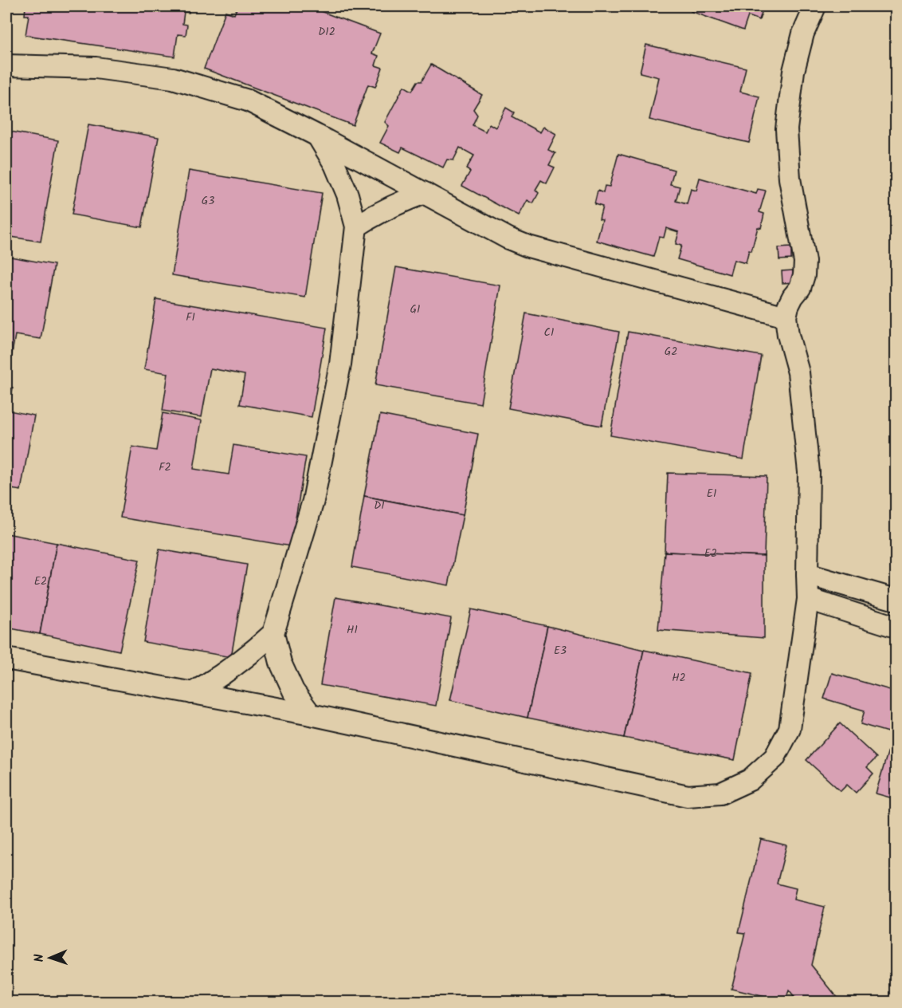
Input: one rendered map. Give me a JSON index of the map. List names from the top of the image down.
{
  "house_numbers": [
    "D12",
    "G3",
    "G1",
    "F1",
    "C1",
    "G2",
    "F2",
    "E1",
    "D1",
    "E2",
    "E2",
    "H1",
    "E3",
    "H2"
  ],
  "north": "left"
}
